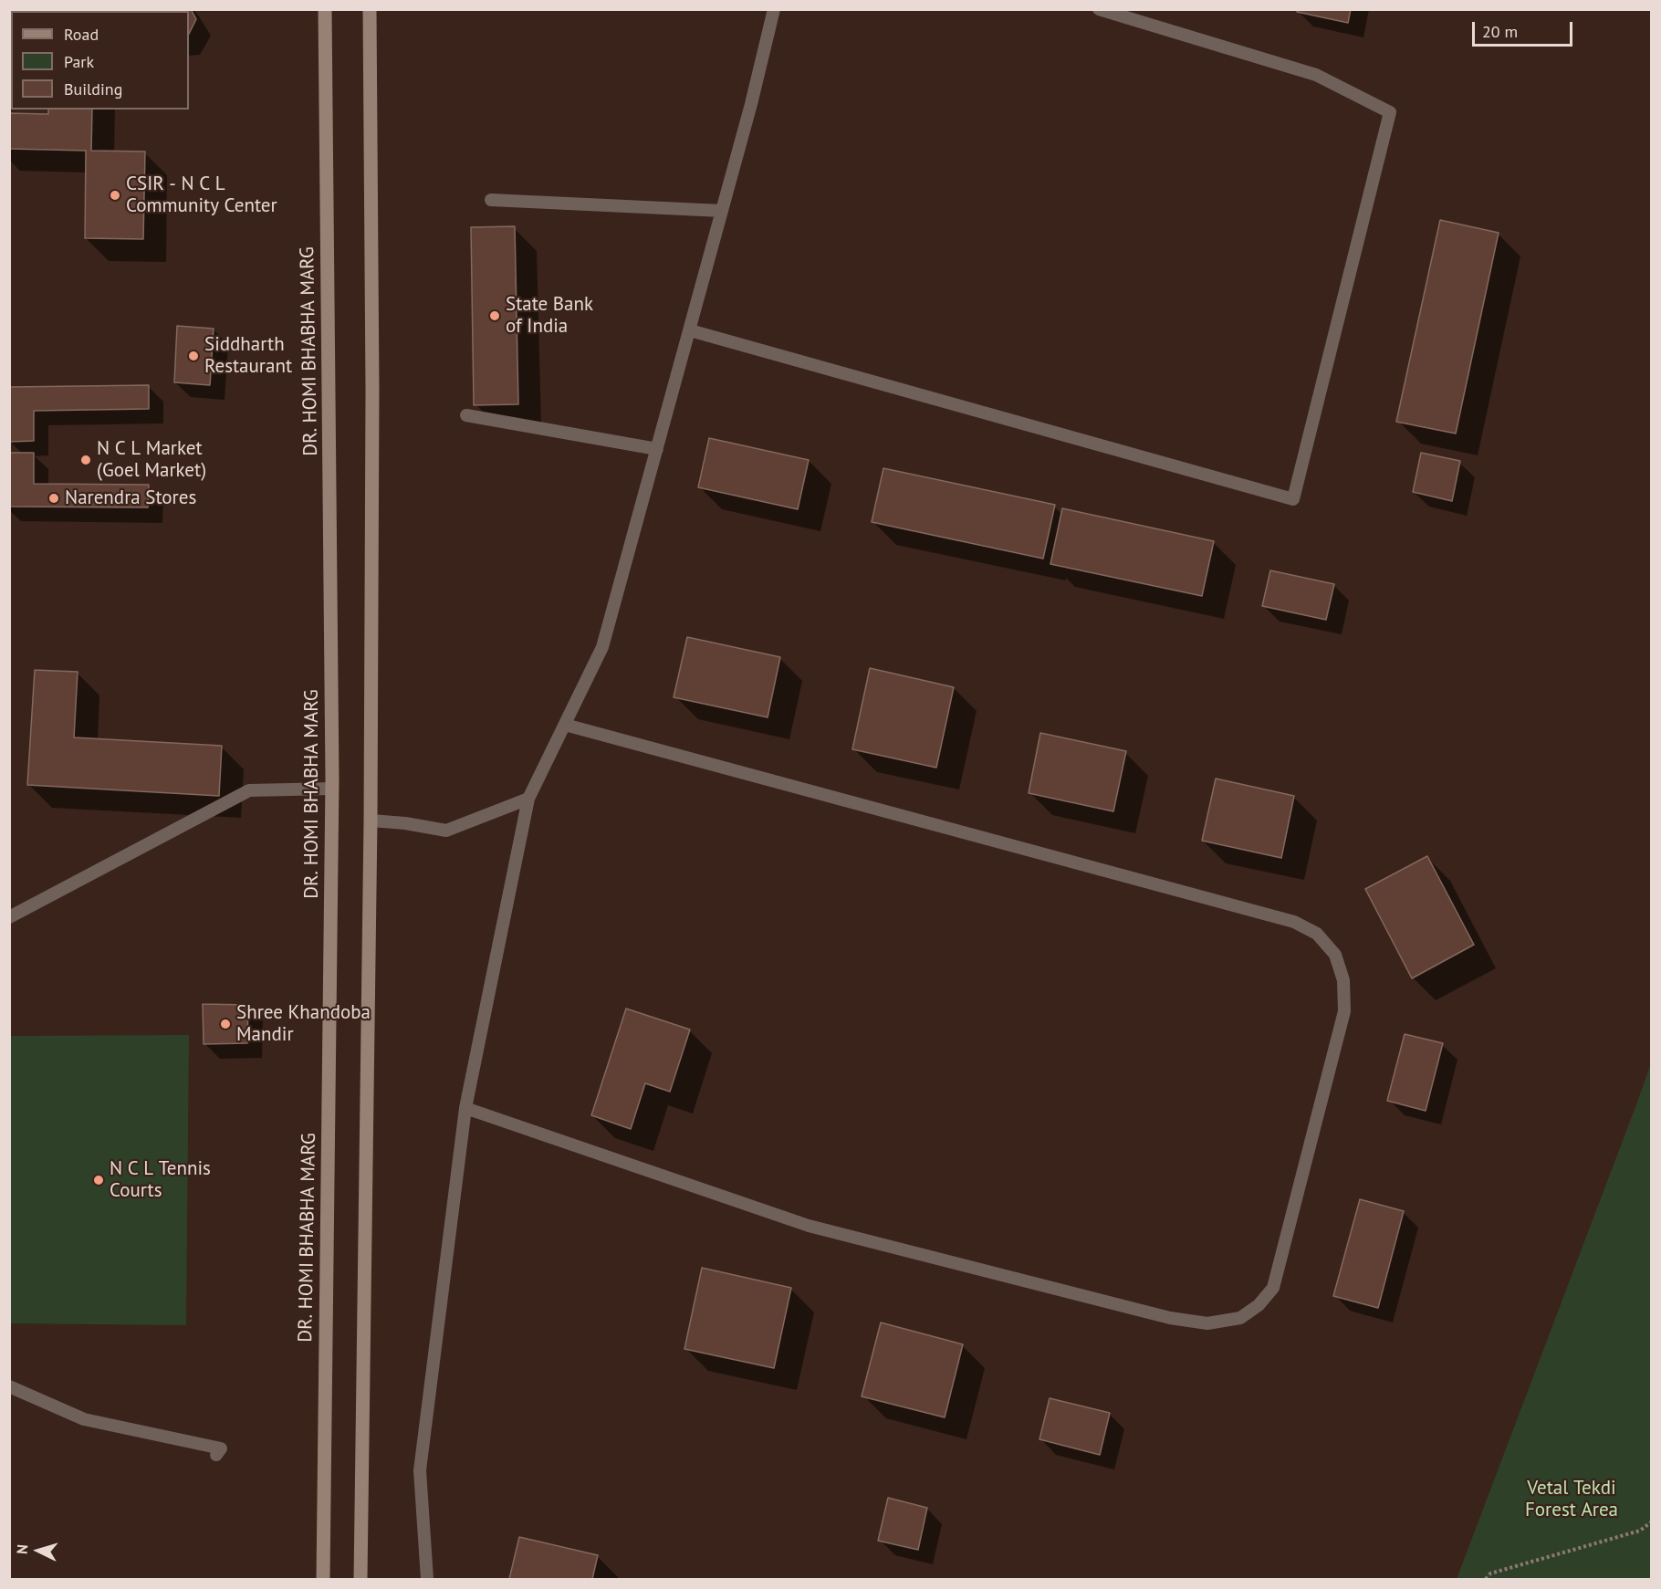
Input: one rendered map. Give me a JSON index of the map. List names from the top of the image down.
{
  "streets": {
    "main road": ["DR. HOMI BHABHA MARG"]
  },
  "parks": ["Vetal Tekdi Forest Area"],
  "places": [
    "CSIR - N C L Community Center",
    "State Bank of India",
    "Siddharth Restaurant",
    "N C L Market (Goel Market)",
    "Narendra Stores",
    "Shree Khandoba Mandir",
    "N C L Tennis Courts"
  ],
  "legend": ["Road", "Park", "Building"],
  "scale_bar": "20 m",
  "north": "left"
}
